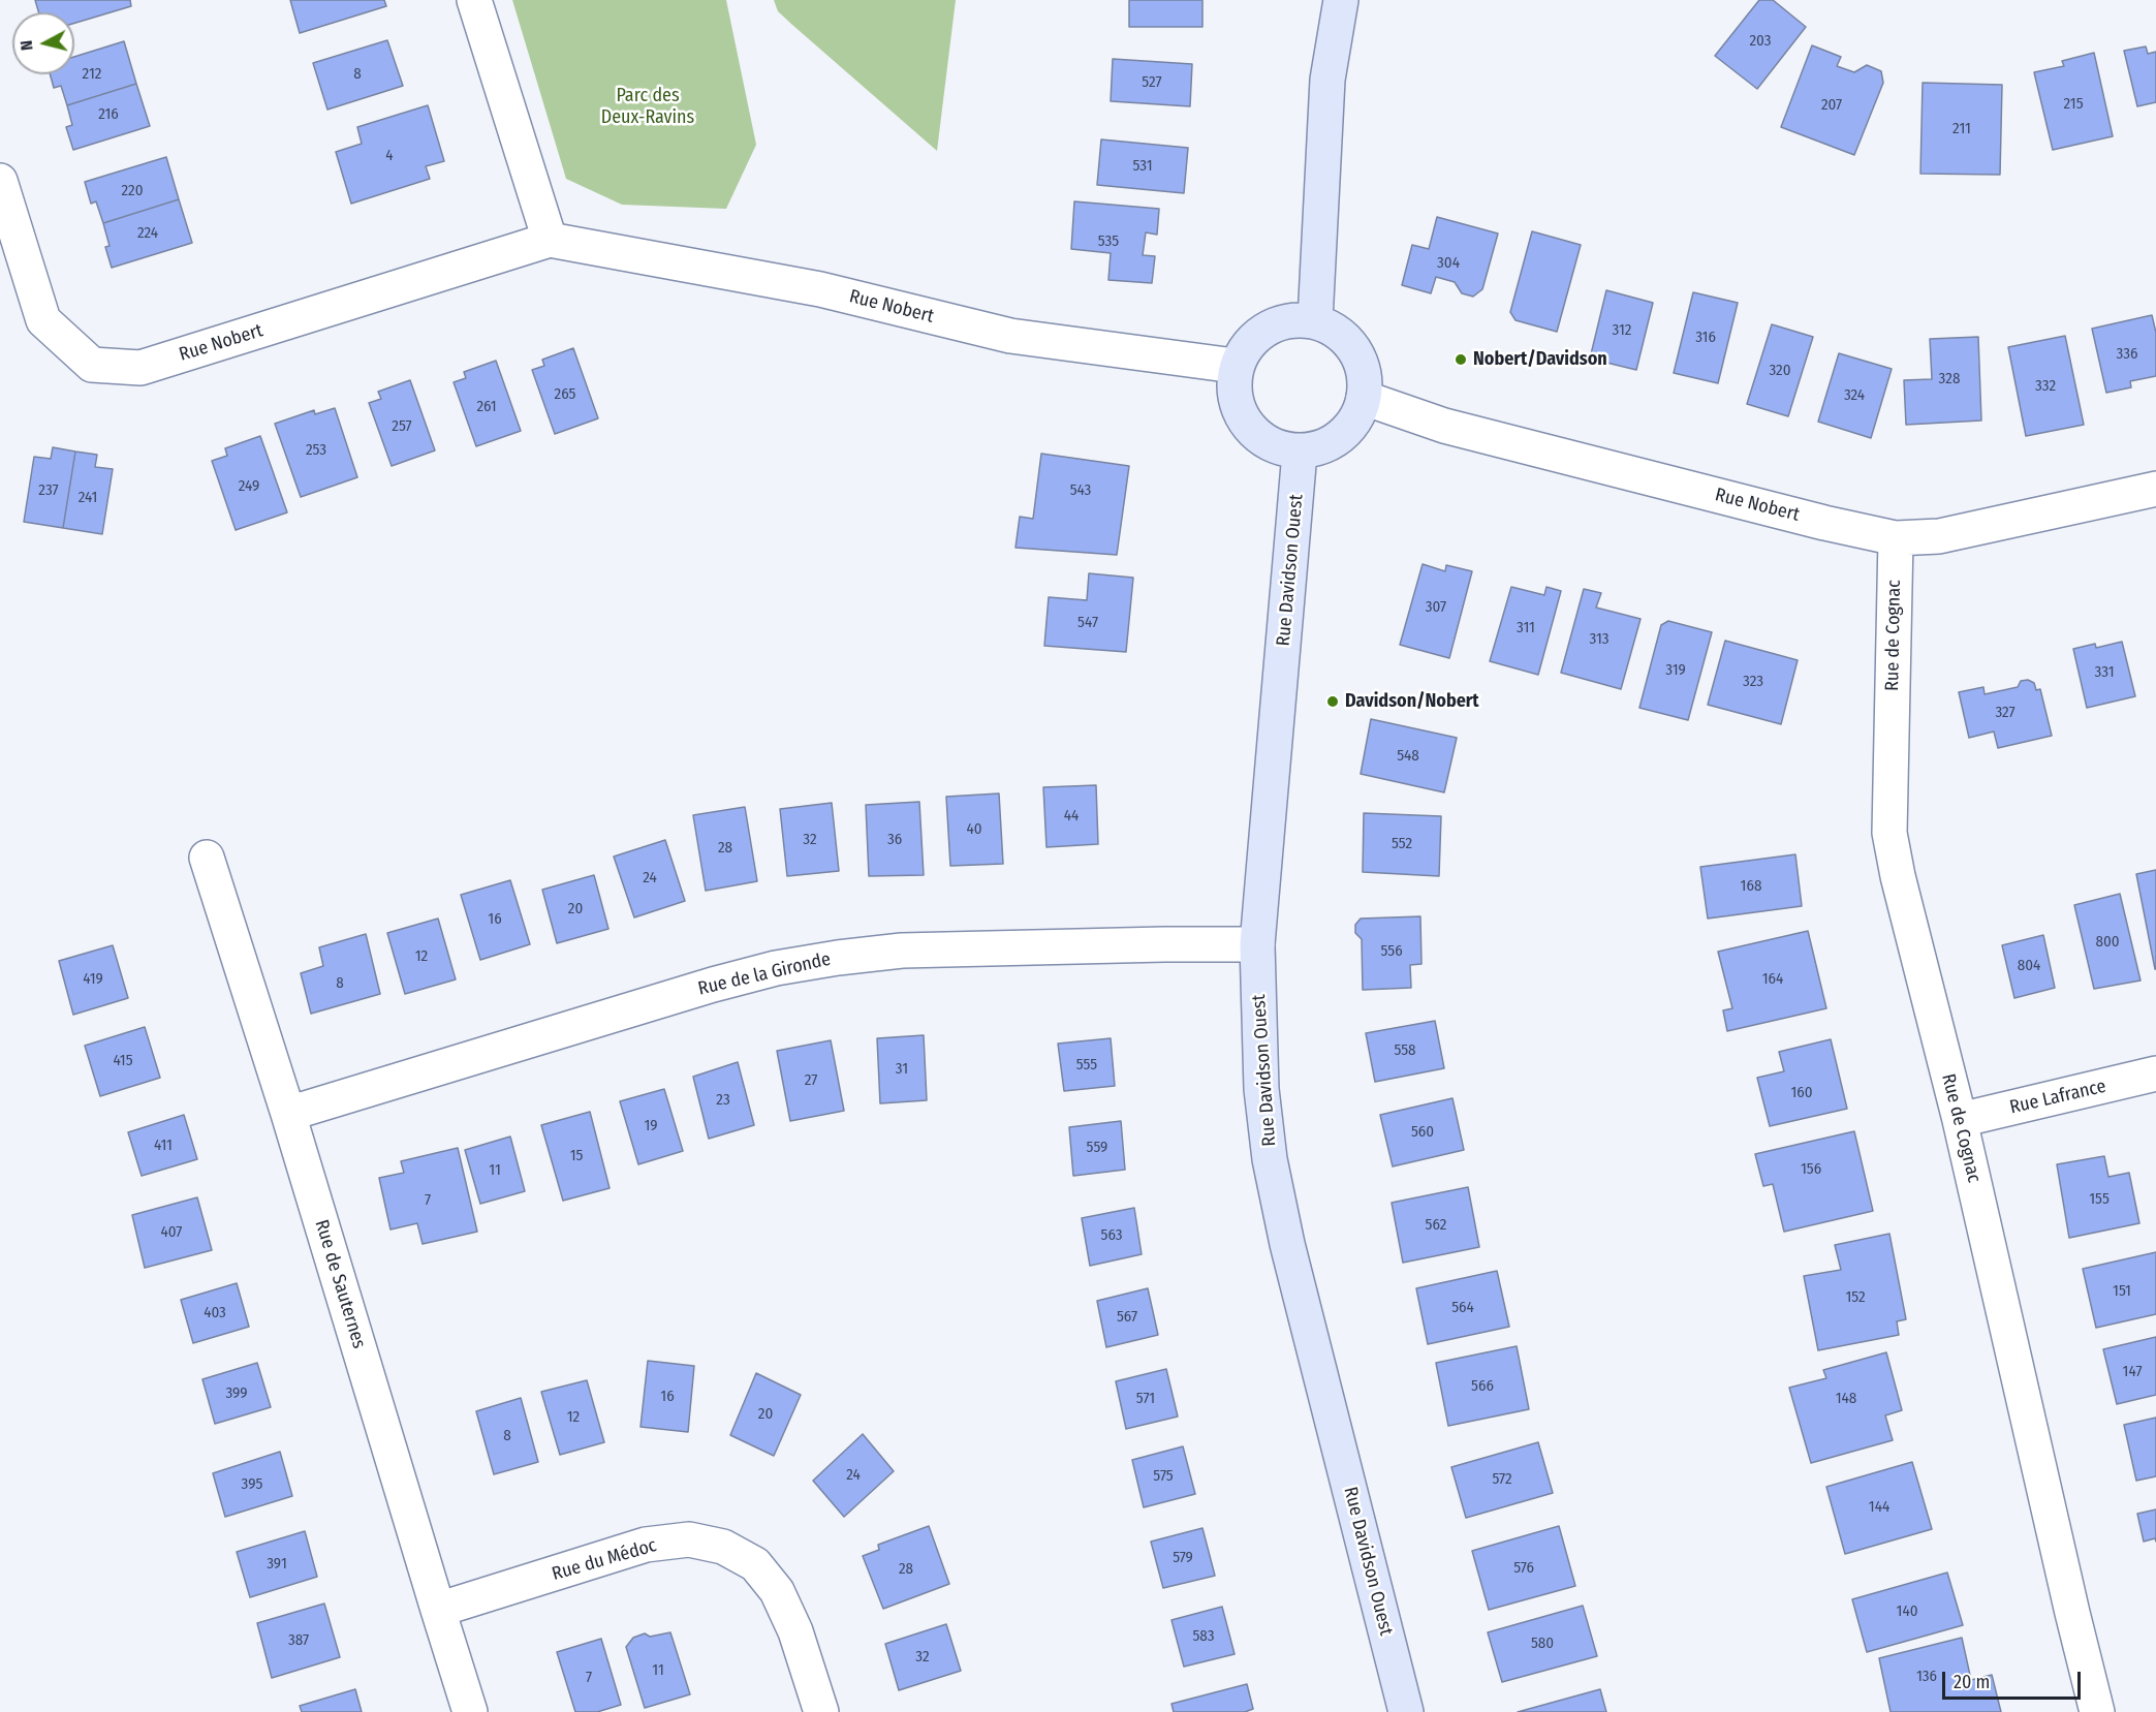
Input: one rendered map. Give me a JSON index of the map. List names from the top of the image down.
{
  "streets": {
    "street": [
      "Rue Nobert",
      "Rue Davidson Ouest",
      "Rue de Cognac",
      "Rue de la Gironde",
      "Rue Lafrance",
      "Rue de Sauternes",
      "Rue du Médoc"
    ]
  },
  "crossings": [
    ["Rue Nobert", "Rue Davidson Ouest"],
    ["Rue Nobert", "Rue de Cognac"],
    ["Rue Davidson Ouest", "Rue de la Gironde"],
    ["Rue de Cognac", "Rue Lafrance"],
    ["Rue de la Gironde", "Rue de Sauternes"],
    ["Rue de Sauternes", "Rue du Médoc"]
  ],
  "parks": ["Parc des Deux-Ravins"],
  "places": ["Nobert/Davidson", "Davidson/Nobert"],
  "house_numbers": [
    "203",
    "212",
    "8",
    "527",
    "215",
    "207",
    "216",
    "211",
    "4",
    "531",
    "220",
    "224",
    "535",
    "304",
    "312",
    "316",
    "336",
    "320",
    "328",
    "332",
    "265",
    "324",
    "261",
    "257",
    "253",
    "249",
    "237",
    "543",
    "241",
    "307",
    "547",
    "311",
    "313",
    "319",
    "331",
    "323",
    "327",
    "548",
    "44",
    "40",
    "32",
    "36",
    "552",
    "28",
    "24",
    "168",
    "20",
    "16",
    "800",
    "556",
    "12",
    "804",
    "419",
    "164",
    "8",
    "558",
    "415",
    "555",
    "31",
    "27",
    "160",
    "23",
    "19",
    "560",
    "411",
    "559",
    "15",
    "156",
    "11",
    "155",
    "7",
    "562",
    "407",
    "563",
    "151",
    "152",
    "564",
    "403",
    "567",
    "147",
    "566",
    "399",
    "16",
    "571",
    "148",
    "20",
    "12",
    "8",
    "24",
    "575",
    "572",
    "395",
    "144",
    "579",
    "391",
    "576",
    "28",
    "140",
    "583",
    "387",
    "580",
    "32",
    "11",
    "136",
    "7"
  ],
  "scale_bar": "20 m",
  "north": "left"
}
